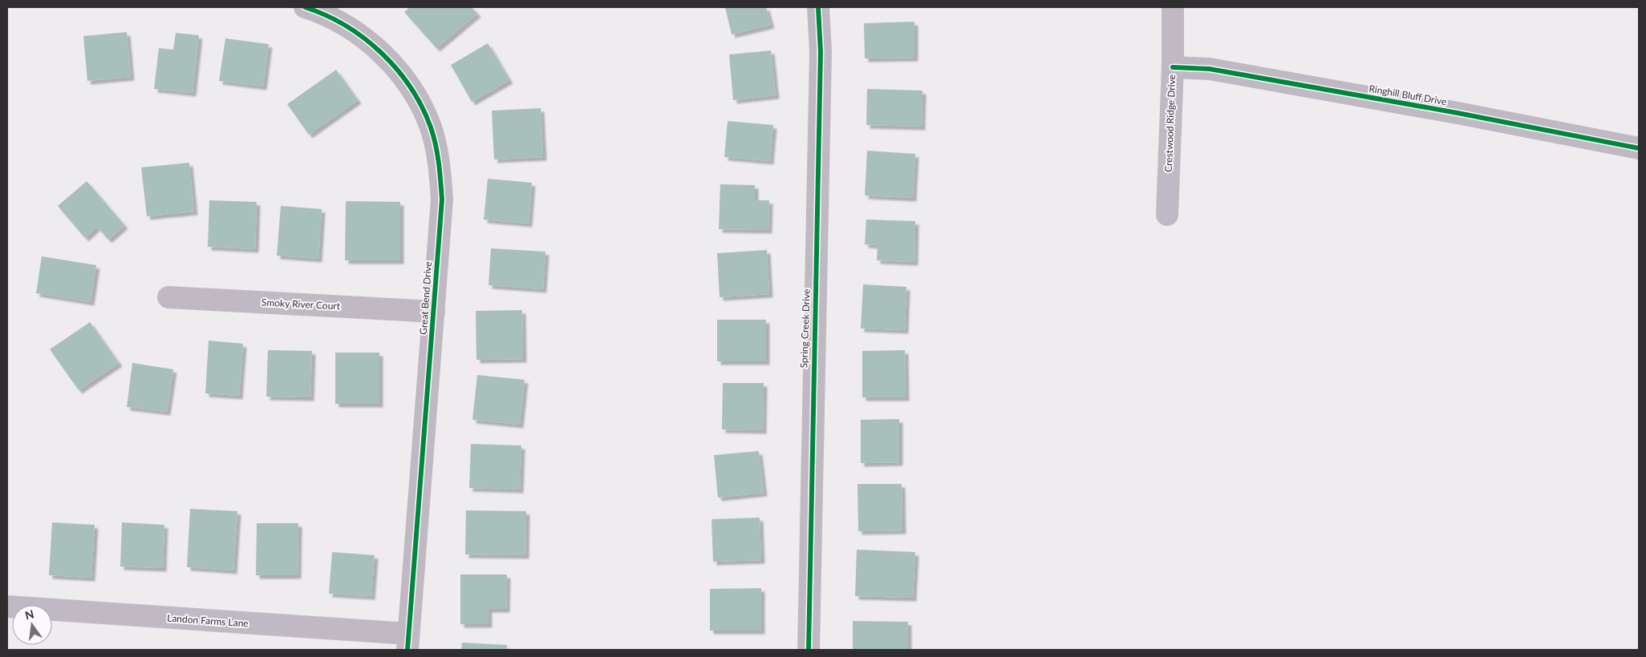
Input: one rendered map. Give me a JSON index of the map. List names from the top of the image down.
{
  "streets": {
    "street": [
      "Ringhill Bluff Drive",
      "Crestwood Ridge Drive",
      "Great Bend Drive",
      "Smoky River Court",
      "Spring Creek Drive",
      "Landon Farms Lane"
    ]
  },
  "crossings": [
    ["Ringhill Bluff Drive", "Crestwood Ridge Drive"],
    ["Great Bend Drive", "Smoky River Court"],
    ["Great Bend Drive", "Landon Farms Lane"]
  ],
  "north": "top"
}
